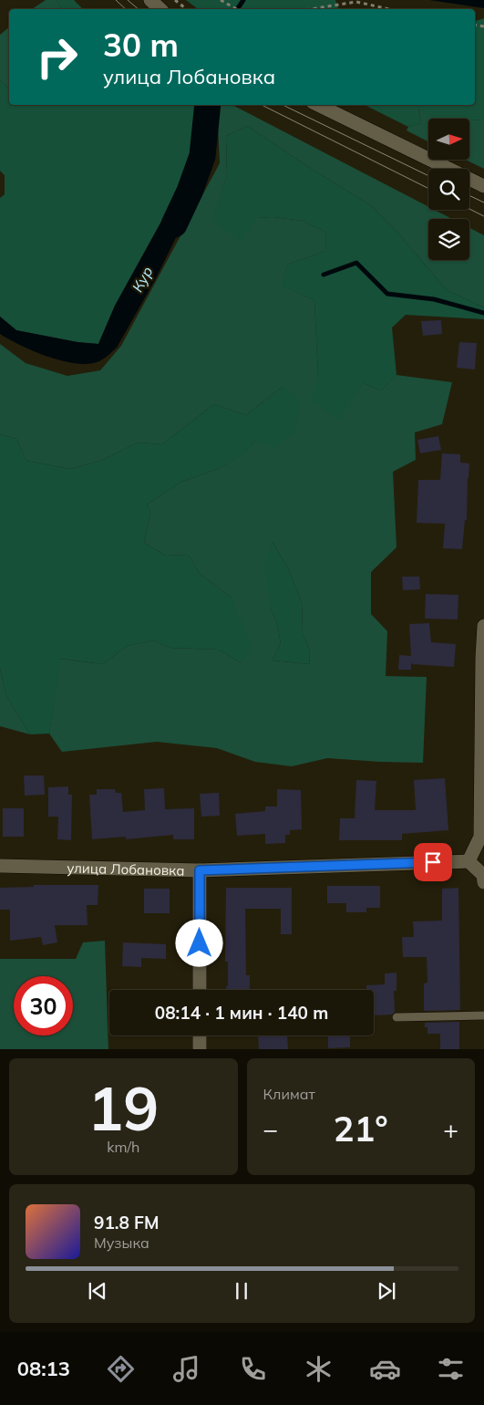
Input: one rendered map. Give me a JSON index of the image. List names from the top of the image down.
{
  "streets": {
    "street": ["улица Лобановка"]
  },
  "water": ["Кур"],
  "north": "right",
  "page": {
    "turn": ["30 m", "улица Лобановка"],
    "limit": "30",
    "trip": "08:14 · 1 мин · 140 m",
    "tile": [
      ["19", "km/h"],
      "Климат"
    ],
    "heat": ["−", "21°", "+"],
    "song": ["91.8 FM", "Музыка"],
    "tabs": "08:13"
  }
}
